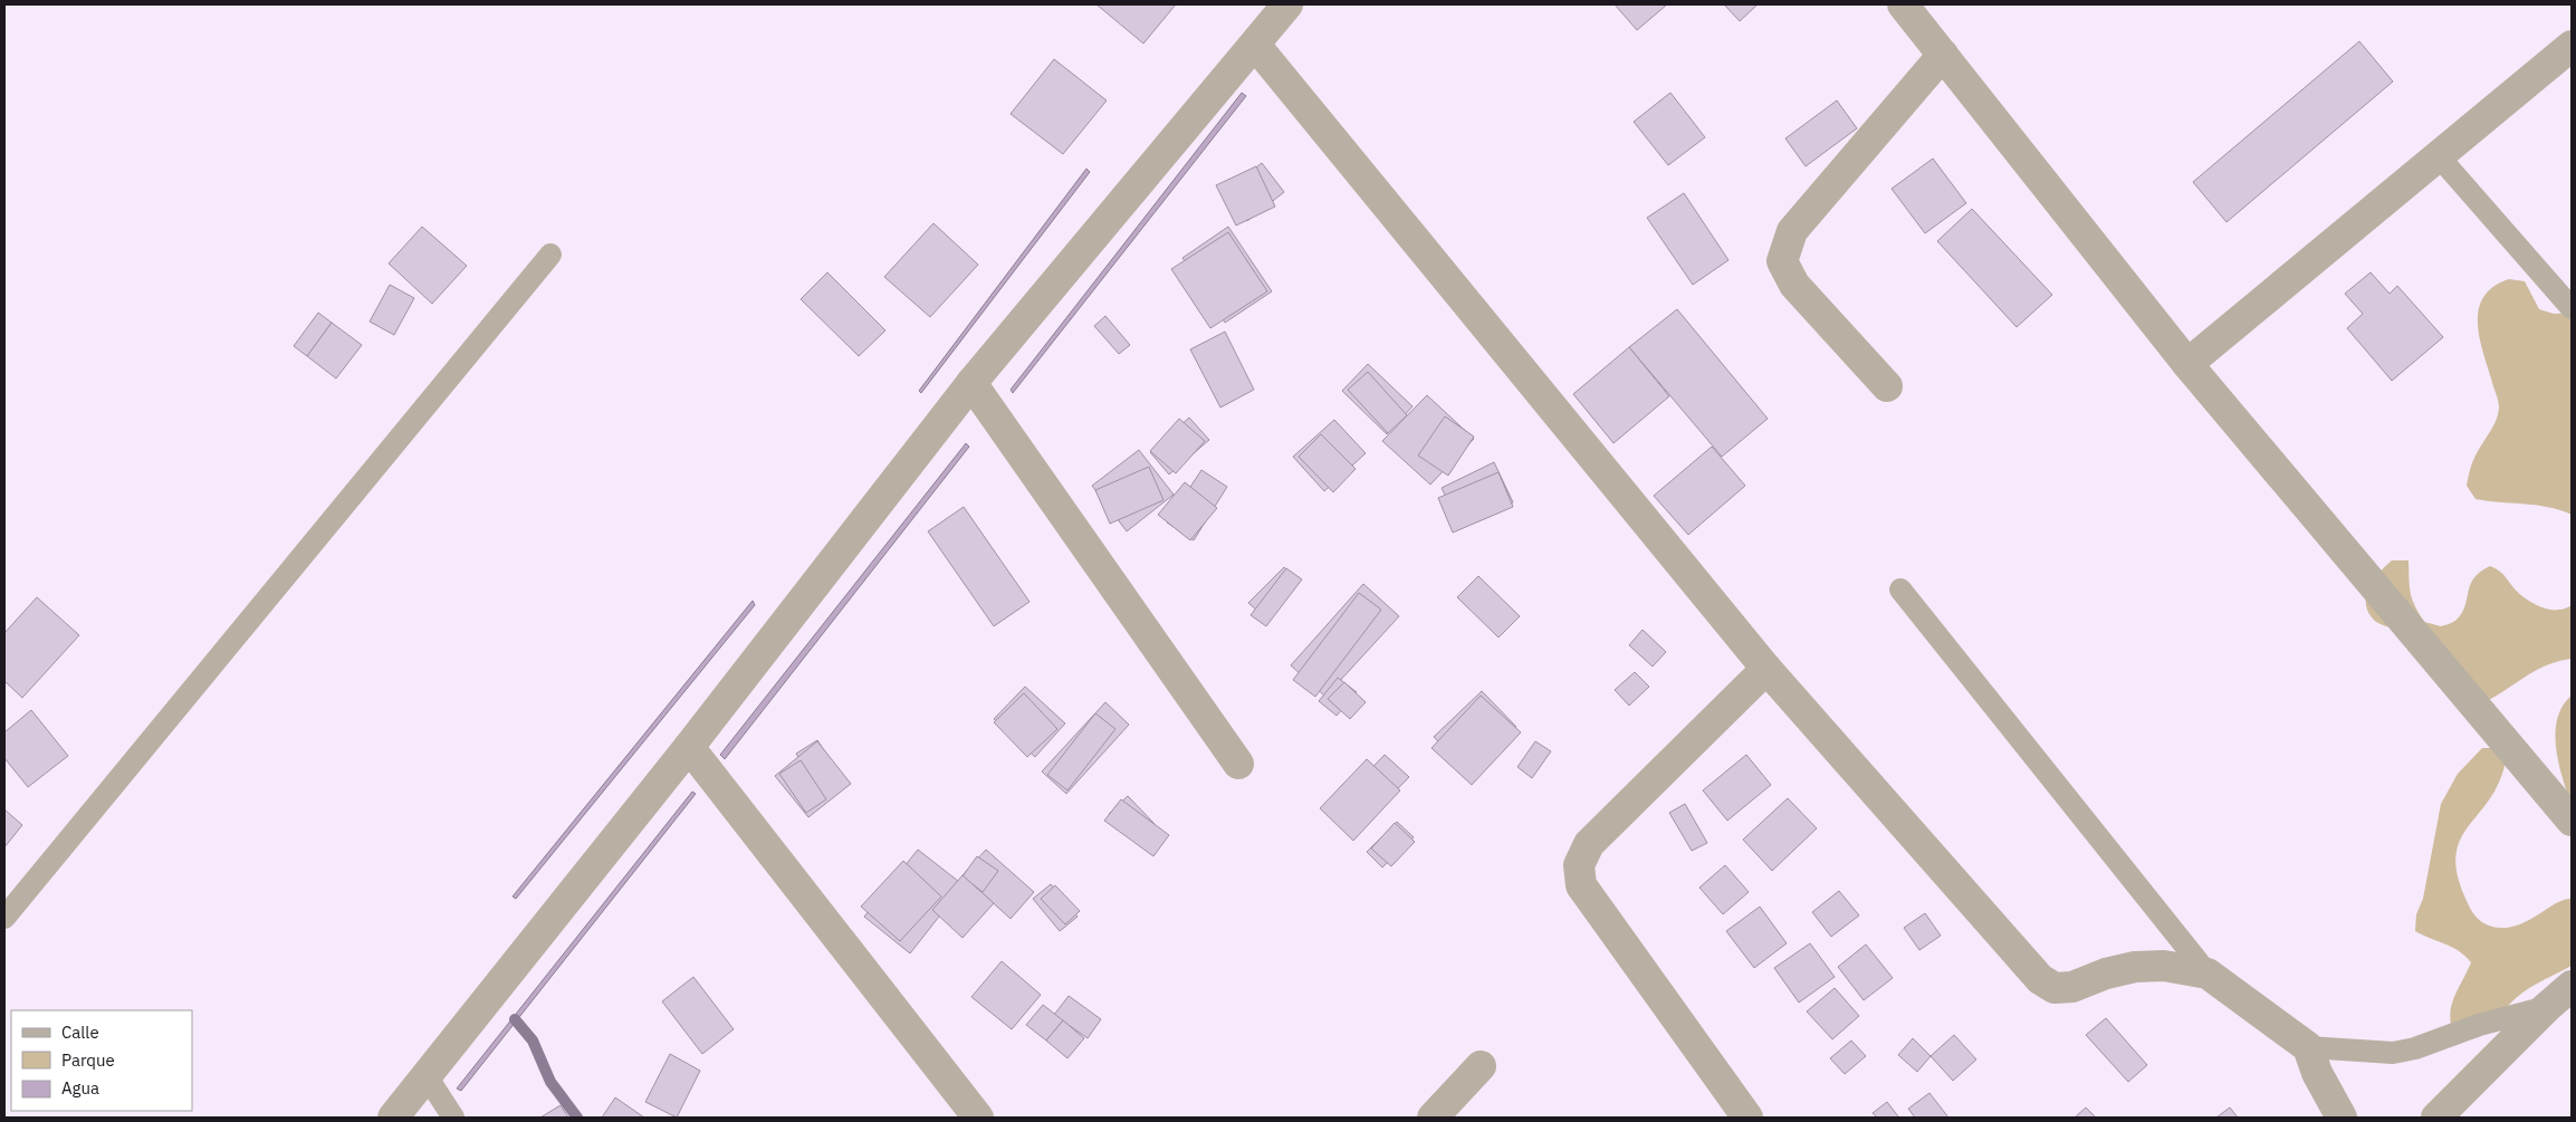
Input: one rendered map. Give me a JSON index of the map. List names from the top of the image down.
{
  "legend": ["Calle", "Parque", "Agua"]
}
